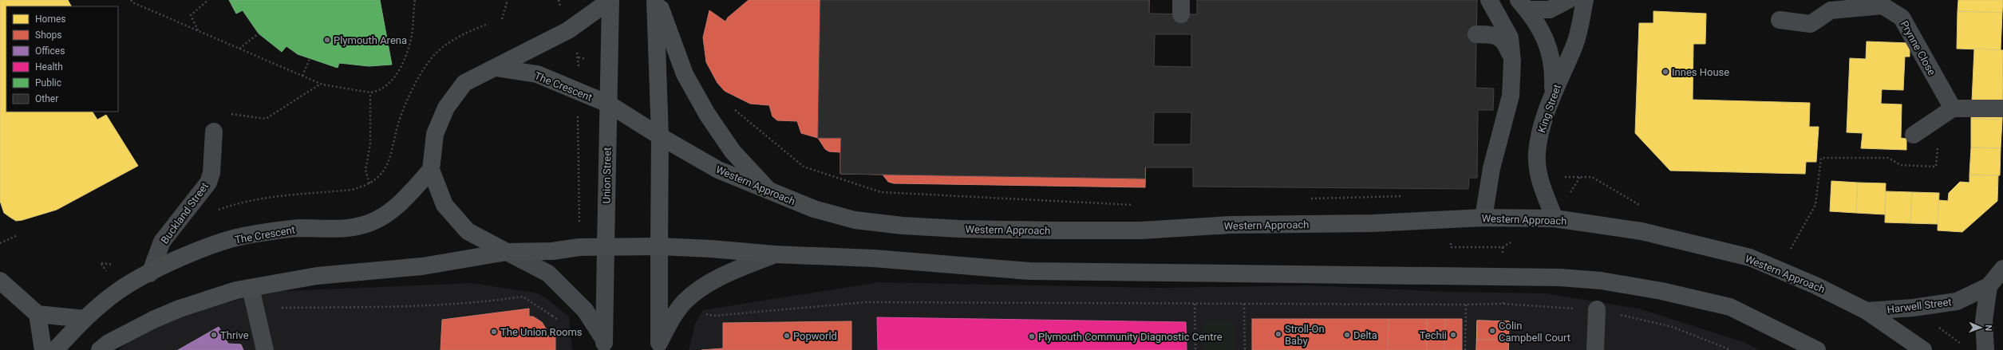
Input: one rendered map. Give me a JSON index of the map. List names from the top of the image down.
{
  "streets": {
    "main road": ["The Crescent", "Union Street", "Western Approach"],
    "street": [
      "Prynne Close",
      "King Street",
      "Buckland Street",
      "Harwell Street"
    ]
  },
  "crossings": [
    ["The Crescent", "Union Street"],
    ["The Crescent", "Western Approach"],
    ["The Crescent", "Buckland Street"],
    ["King Street", "Western Approach"],
    ["Union Street", "Western Approach"],
    ["Western Approach", "Harwell Street"]
  ],
  "places": [
    "Plymouth Arena",
    "Innes House",
    "Colin Campbell Court",
    "The Union Rooms",
    "Stroll-On Baby",
    "Thrive",
    "Delta",
    "Techii",
    "Popworld",
    "Plymouth Community Diagnostic Centre"
  ],
  "legend": [
    "Homes",
    "Shops",
    "Offices",
    "Health",
    "Public",
    "Other"
  ],
  "north": "right"
}
